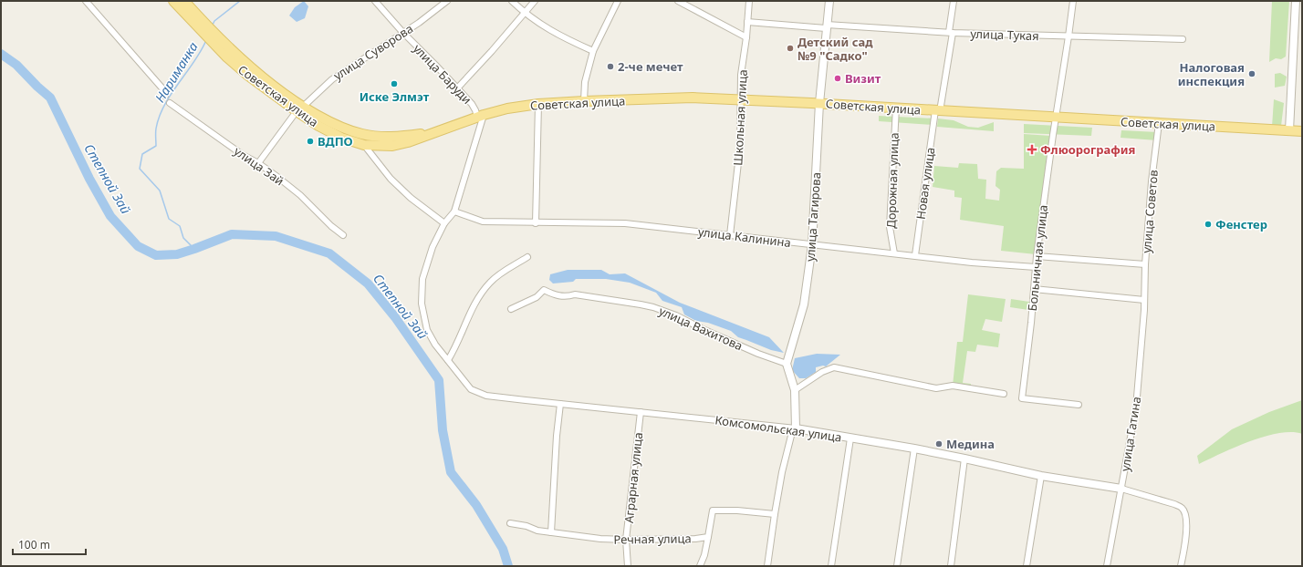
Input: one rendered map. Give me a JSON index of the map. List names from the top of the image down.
{
  "streets": {
    "main road": ["Советская улица"],
    "street": [
      "улица Тукая",
      "улица Суворова",
      "улица Баруди",
      "Школьная улица",
      "улица Зай",
      "Дорожная улица",
      "Новая улица",
      "улица Советов",
      "улица Тагирова",
      "улица Калинина",
      "Больничная улица",
      "улица Вахитова",
      "Комсомольская улица",
      "улица Гатина",
      "Аграрная улица",
      "Речная улица"
    ]
  },
  "crossings": [
    ["улица Тукая", "Школьная улица"],
    ["улица Тукая", "Новая улица"],
    ["улица Тукая", "улица Тагирова"],
    ["улица Тукая", "Больничная улица"],
    ["улица Суворова", "улица Баруди"],
    ["улица Суворова", "Советская улица"],
    ["улица Суворова", "улица Зай"],
    ["улица Баруди", "Советская улица"],
    ["Советская улица", "Школьная улица"],
    ["Советская улица", "Дорожная улица"],
    ["Советская улица", "Новая улица"],
    ["Советская улица", "улица Советов"],
    ["Советская улица", "улица Тагирова"],
    ["Советская улица", "Больничная улица"],
    ["Школьная улица", "улица Калинина"],
    ["Дорожная улица", "улица Калинина"],
    ["Новая улица", "улица Калинина"],
    ["улица Советов", "улица Гатина"],
    ["улица Тагирова", "улица Калинина"],
    ["улица Тагирова", "улица Вахитова"],
    ["улица Калинина", "Больничная улица"],
    ["улица Калинина", "Комсомольская улица"],
    ["Комсомольская улица", "улица Гатина"],
    ["Комсомольская улица", "Аграрная улица"],
    ["Аграрная улица", "Речная улица"]
  ],
  "water": ["Нариманка", "Степной Зай"],
  "places": {
    "other": [
      "Детский сад №9 \"Садко\"",
      "2-че мечет",
      "Налоговая инспекция",
      "Визит",
      "Иске Элмэт",
      "ВДПО",
      "Фенстер",
      "Медина"
    ],
    "health": ["Флюорография"]
  },
  "scale_bar": "100 m"
}
